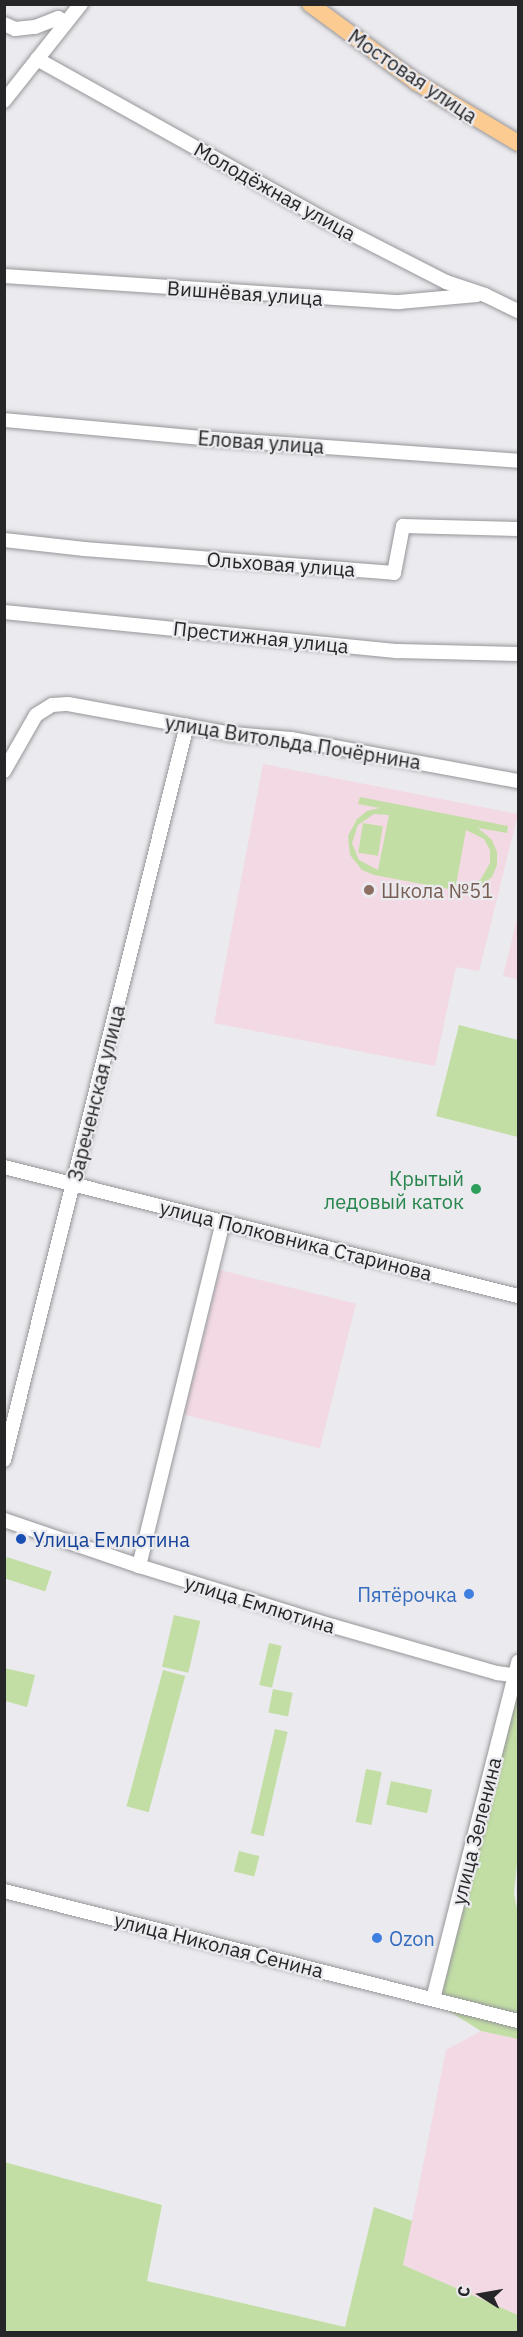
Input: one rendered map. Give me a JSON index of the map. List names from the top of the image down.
{
  "streets": {
    "main road": ["Мостовая улица"],
    "street": [
      "Молодёжная улица",
      "Вишнёвая улица",
      "Еловая улица",
      "Ольховая улица",
      "Престижная улица",
      "улица Витольда Почёрнина",
      "Зареченская улица",
      "улица Полковника Старинова",
      "улица Емлютина",
      "улица Зеленина",
      "улица Николая Сенина"
    ]
  },
  "crossings": [
    ["Молодёжная улица", "Вишнёвая улица"],
    ["улица Витольда Почёрнина", "Зареченская улица"],
    ["Зареченская улица", "улица Полковника Старинова"],
    ["улица Емлютина", "улица Зеленина"],
    ["улица Зеленина", "улица Николая Сенина"]
  ],
  "places": [
    "Школа №51",
    "Крытый ледовый каток",
    "Улица Емлютина",
    "Пятёрочка",
    "Ozon"
  ],
  "north": "left"
}
